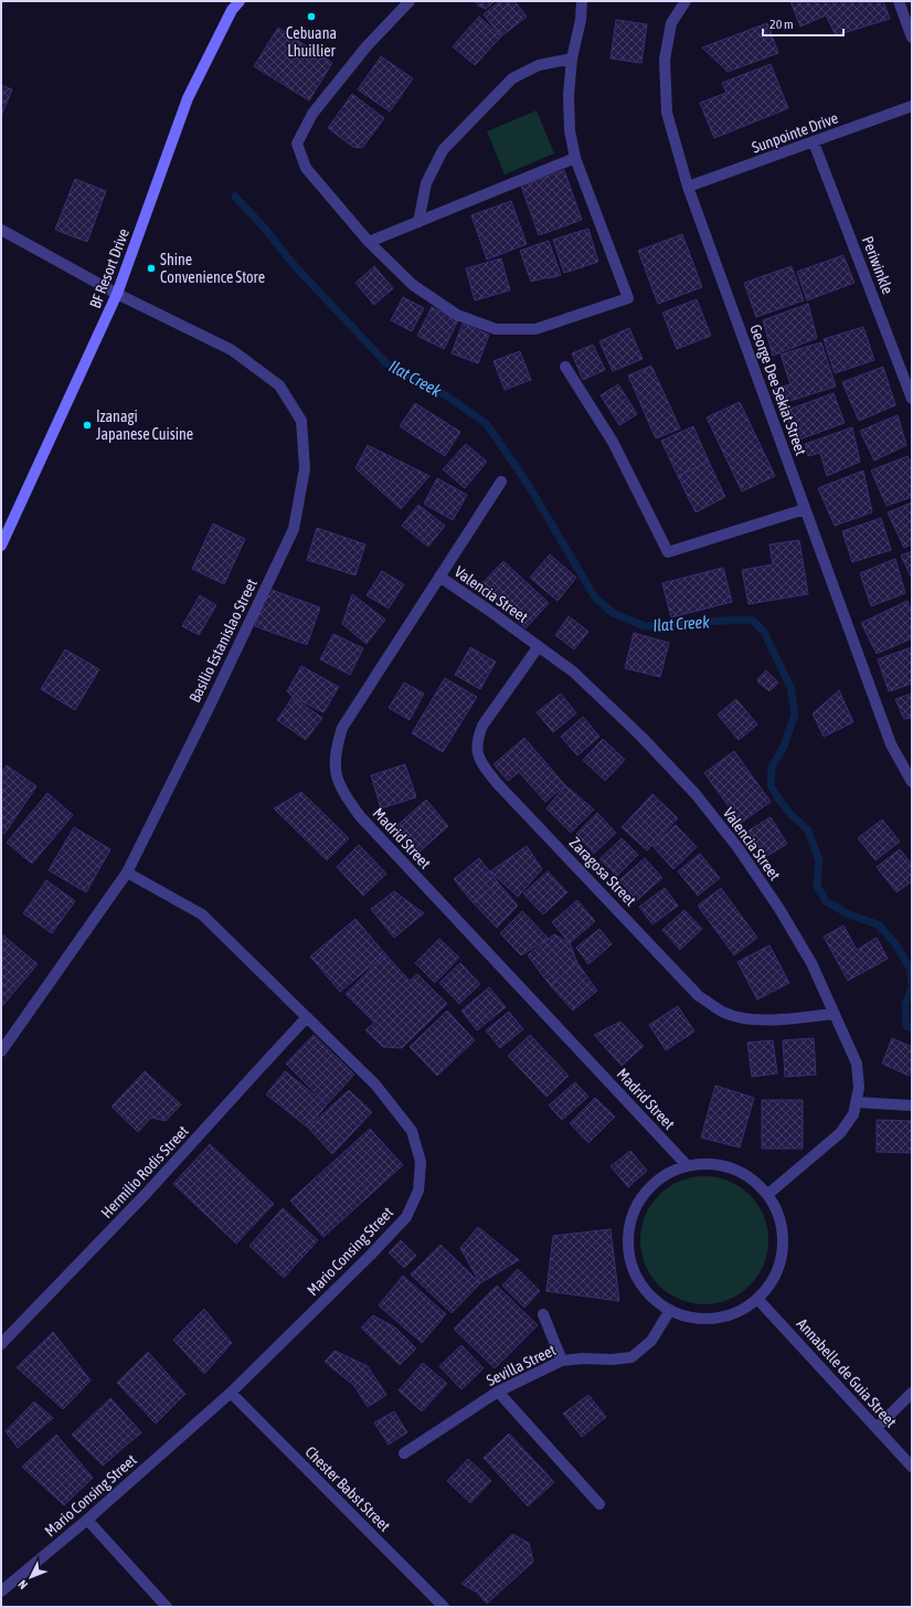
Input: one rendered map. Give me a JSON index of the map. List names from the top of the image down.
{
  "streets": {
    "main road": ["BF Resort Drive"],
    "street": [
      "Sunpointe Drive",
      "Periwinkle",
      "George Dee Sekiat Street",
      "Valencia Street",
      "Basilio Estanislao Street",
      "Madrid Street",
      "Zaragosa Street",
      "Hermilio Rodis Street",
      "Mario Consing Street",
      "Sevilla Street",
      "Annabelle de Guia Street",
      "Chester Babst Street"
    ]
  },
  "crossings": [
    ["Sunpointe Drive", "Periwinkle"],
    ["Sunpointe Drive", "George Dee Sekiat Street"],
    ["BF Resort Drive", "Basilio Estanislao Street"],
    ["Valencia Street", "Madrid Street"],
    ["Valencia Street", "Zaragosa Street"],
    ["Valencia Street", "Sevilla Street"],
    ["Valencia Street", "Annabelle de Guia Street"],
    ["Basilio Estanislao Street", "Mario Consing Street"],
    ["Madrid Street", "Sevilla Street"],
    ["Madrid Street", "Annabelle de Guia Street"],
    ["Hermilio Rodis Street", "Mario Consing Street"],
    ["Mario Consing Street", "Chester Babst Street"],
    ["Sevilla Street", "Annabelle de Guia Street"]
  ],
  "water": ["Ilat Creek"],
  "places": ["Cebuana Lhuillier", "Shine Convenience Store", "Izanagi Japanese Cuisine"],
  "scale_bar": "20 m",
  "north": "bottom left"
}
